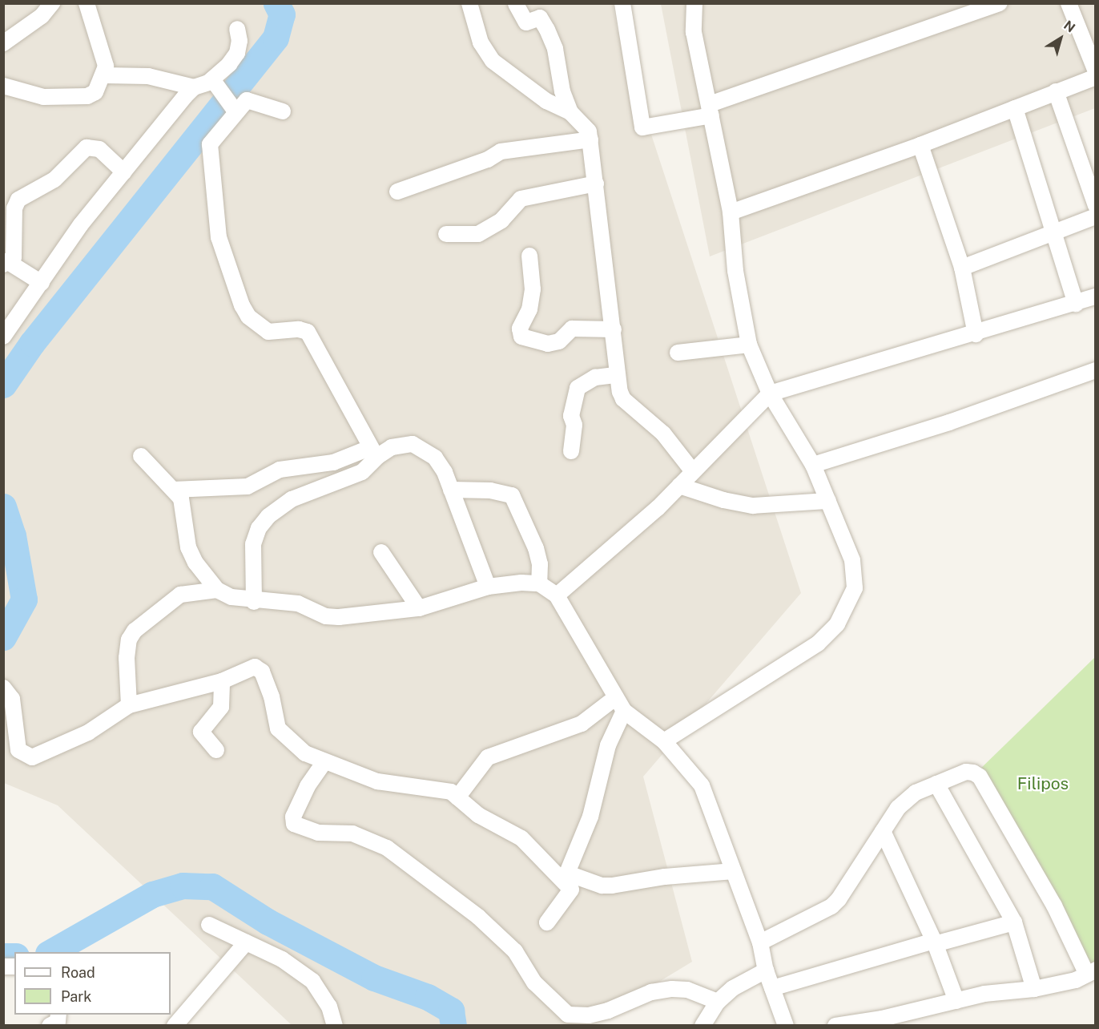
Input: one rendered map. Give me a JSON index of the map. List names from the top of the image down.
{
  "parks": ["Filipos"],
  "legend": ["Road", "Park"],
  "north": "top right"
}
